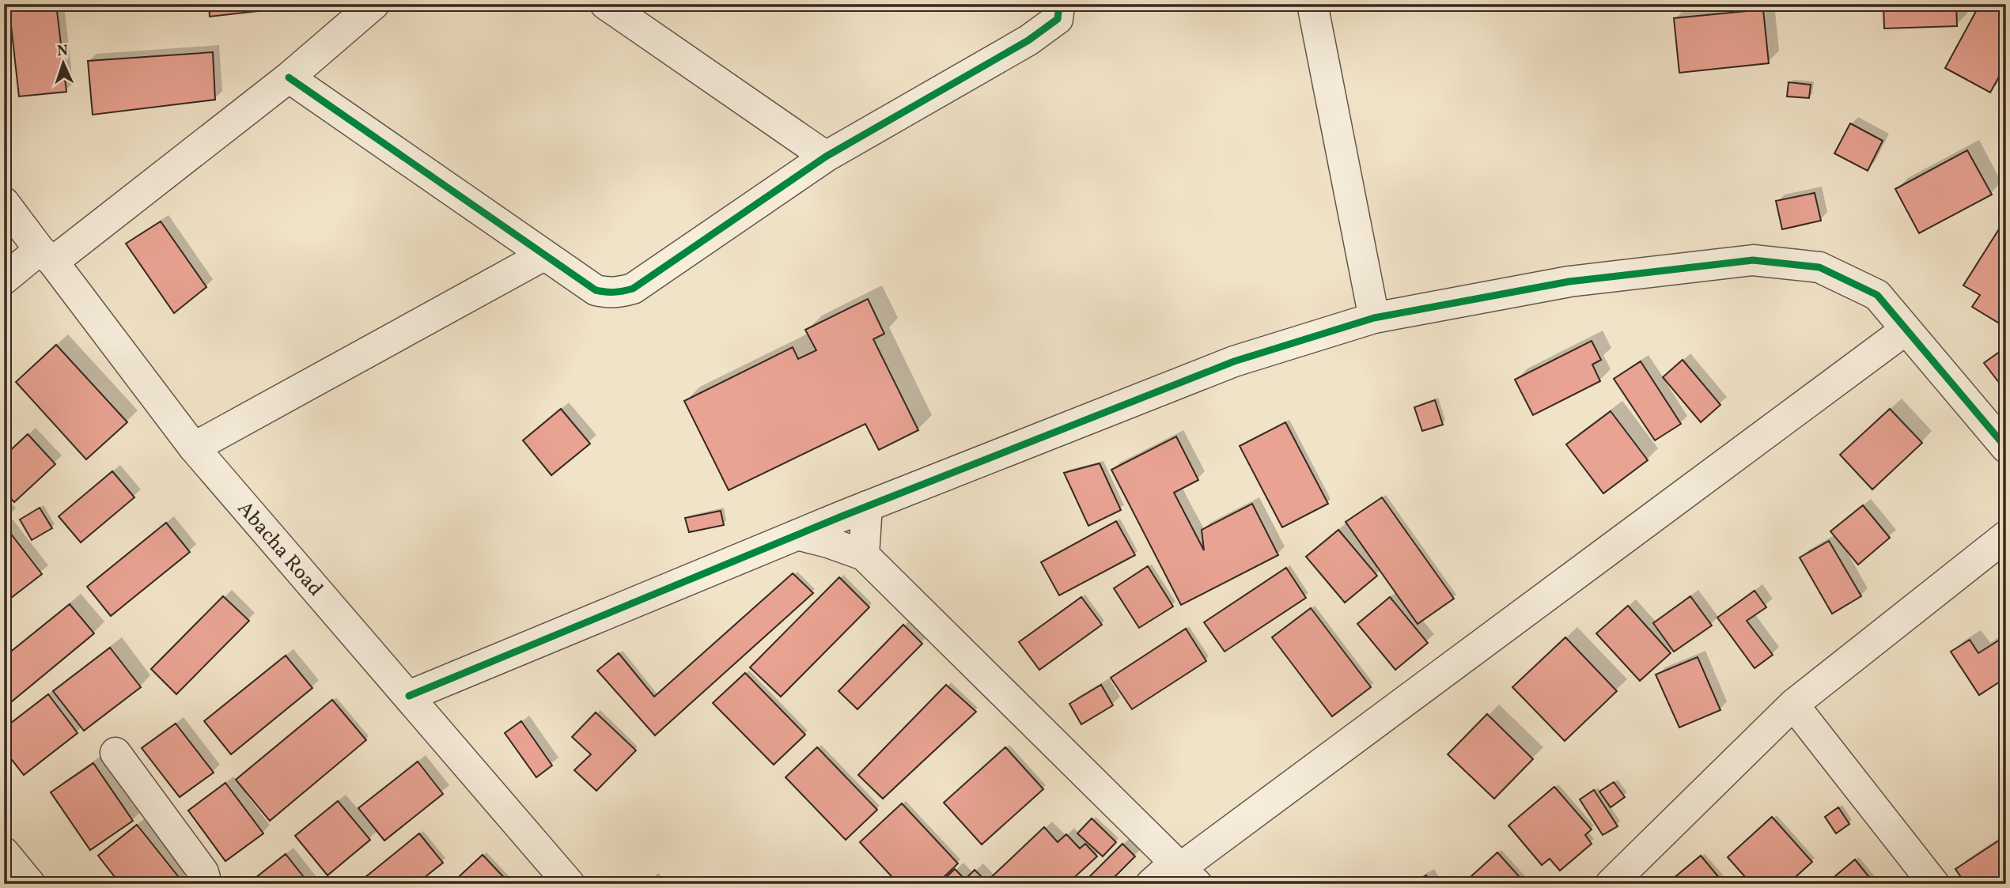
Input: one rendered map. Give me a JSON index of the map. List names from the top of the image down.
{
  "streets": {
    "street": ["Abacha Road"]
  },
  "north": "top"
}
